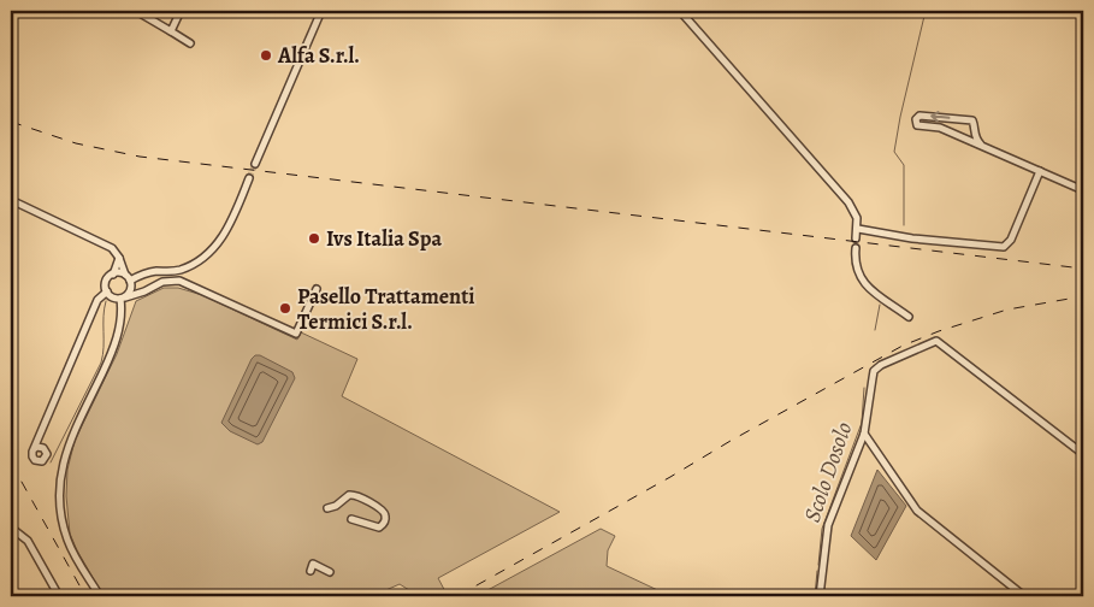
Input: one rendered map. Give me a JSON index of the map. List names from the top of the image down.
{
  "water": ["Scolo Dosolo"],
  "places": ["Alfa S.r.l.", "Ivs Italia Spa", "Pasello Trattamenti Termici S.r.l."]
}
